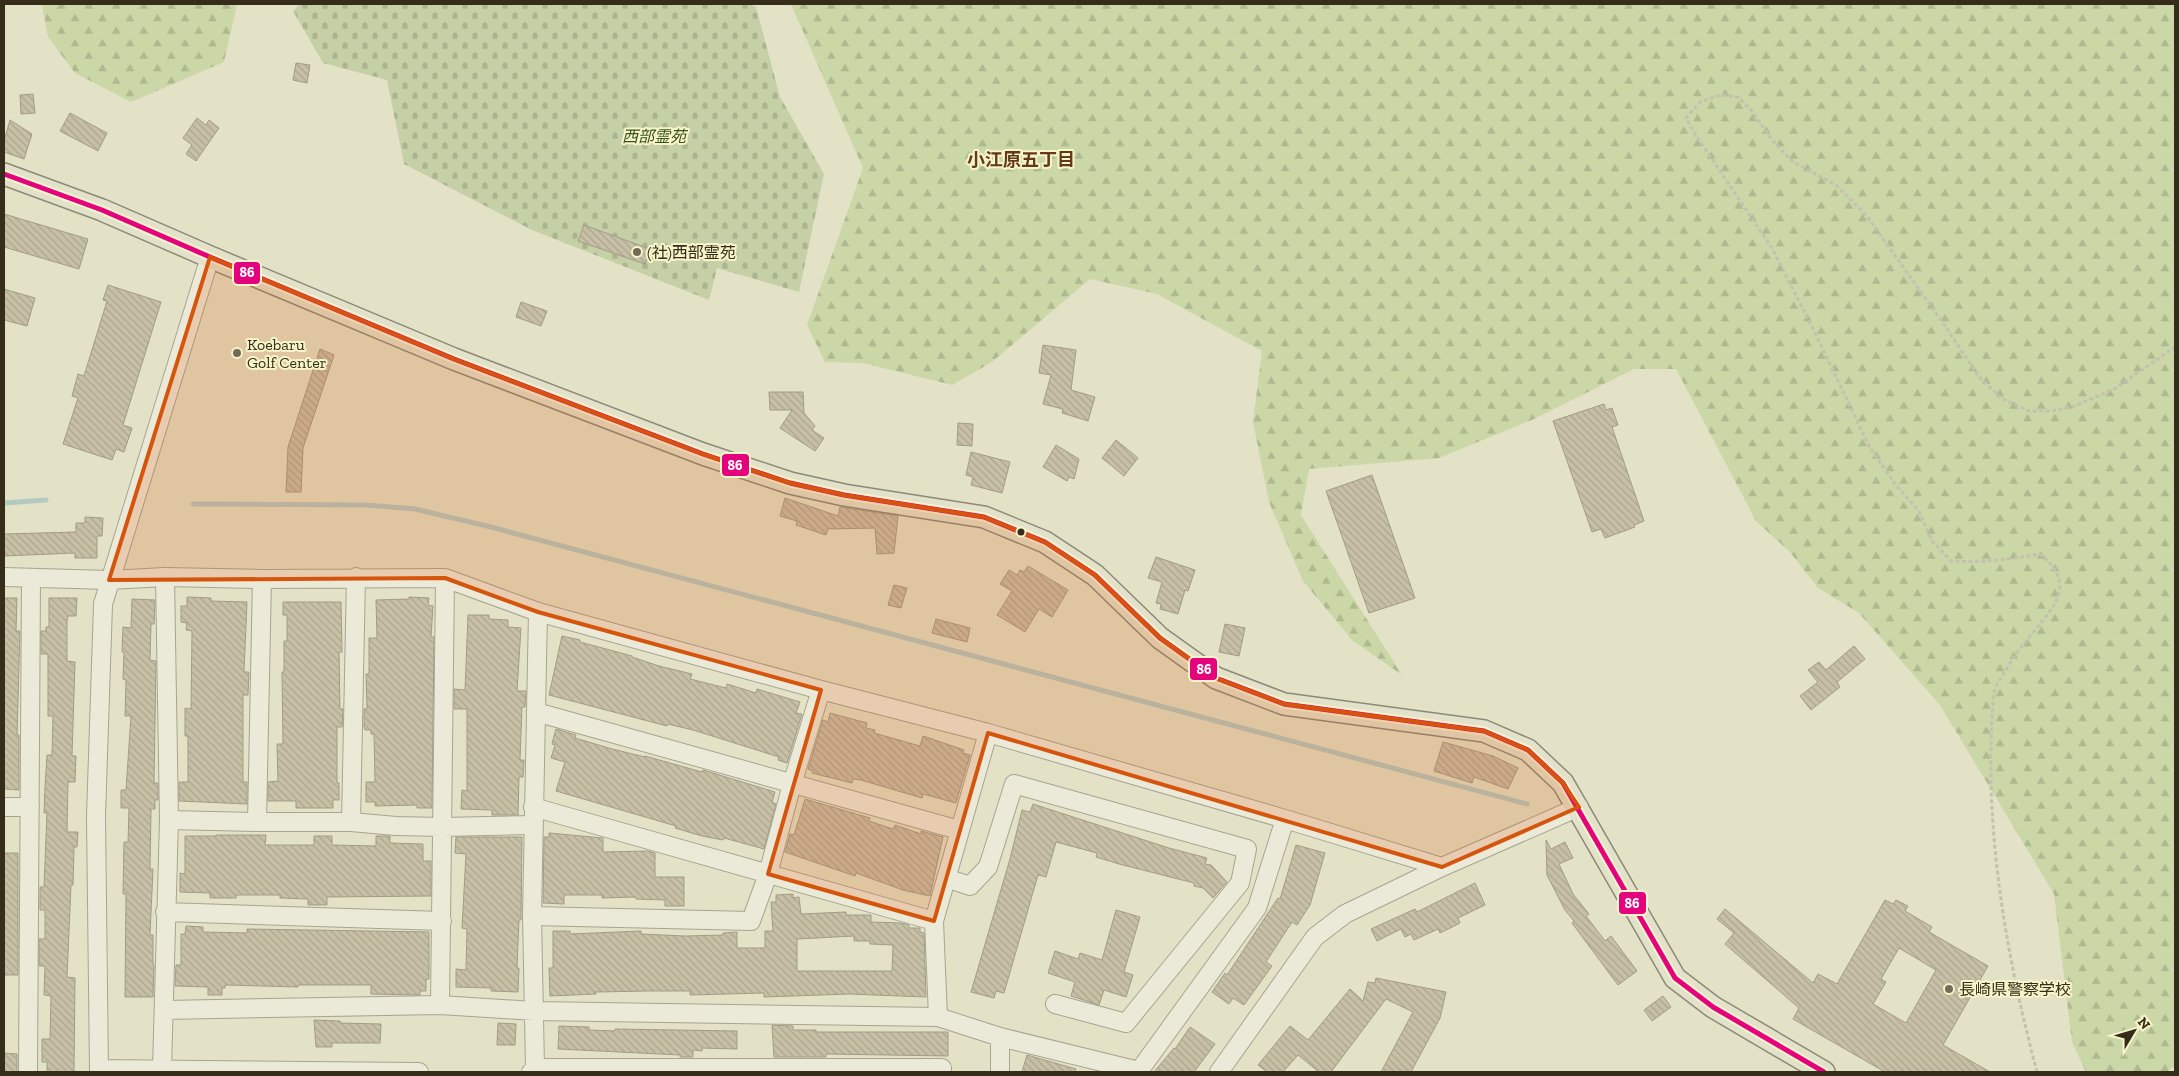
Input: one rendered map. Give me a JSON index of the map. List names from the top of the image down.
{
  "districts": ["小江原五丁目"],
  "parks": ["西部霊苑"],
  "places": ["(社)西部霊苑", "Koebaru Golf Center", "長崎県警察学校"],
  "lines": ["transit line 86"],
  "north": "top right"
}
